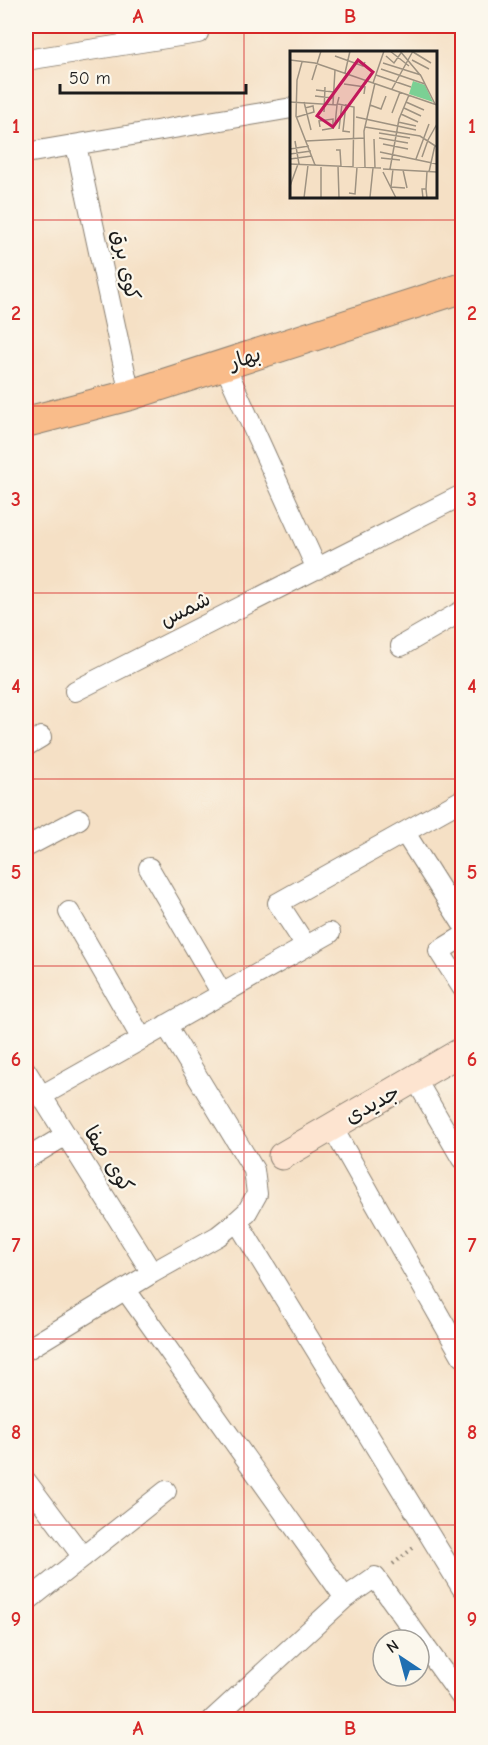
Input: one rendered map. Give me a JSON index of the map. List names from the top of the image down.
{
  "streets": {
    "main road": ["بهار"],
    "street": [
      "کوی برق",
      "شمس",
      "جدیدی",
      "کوی صفا"
    ]
  },
  "crossings": [
    ["کوی برق", "بهار"]
  ],
  "scale_bar": "50 m",
  "north": "top left",
  "grid": {
    "columns": ["A", "B"],
    "rows": [
      "1",
      "2",
      "3",
      "4",
      "5",
      "6",
      "7",
      "8",
      "9"
    ]
  }
}
